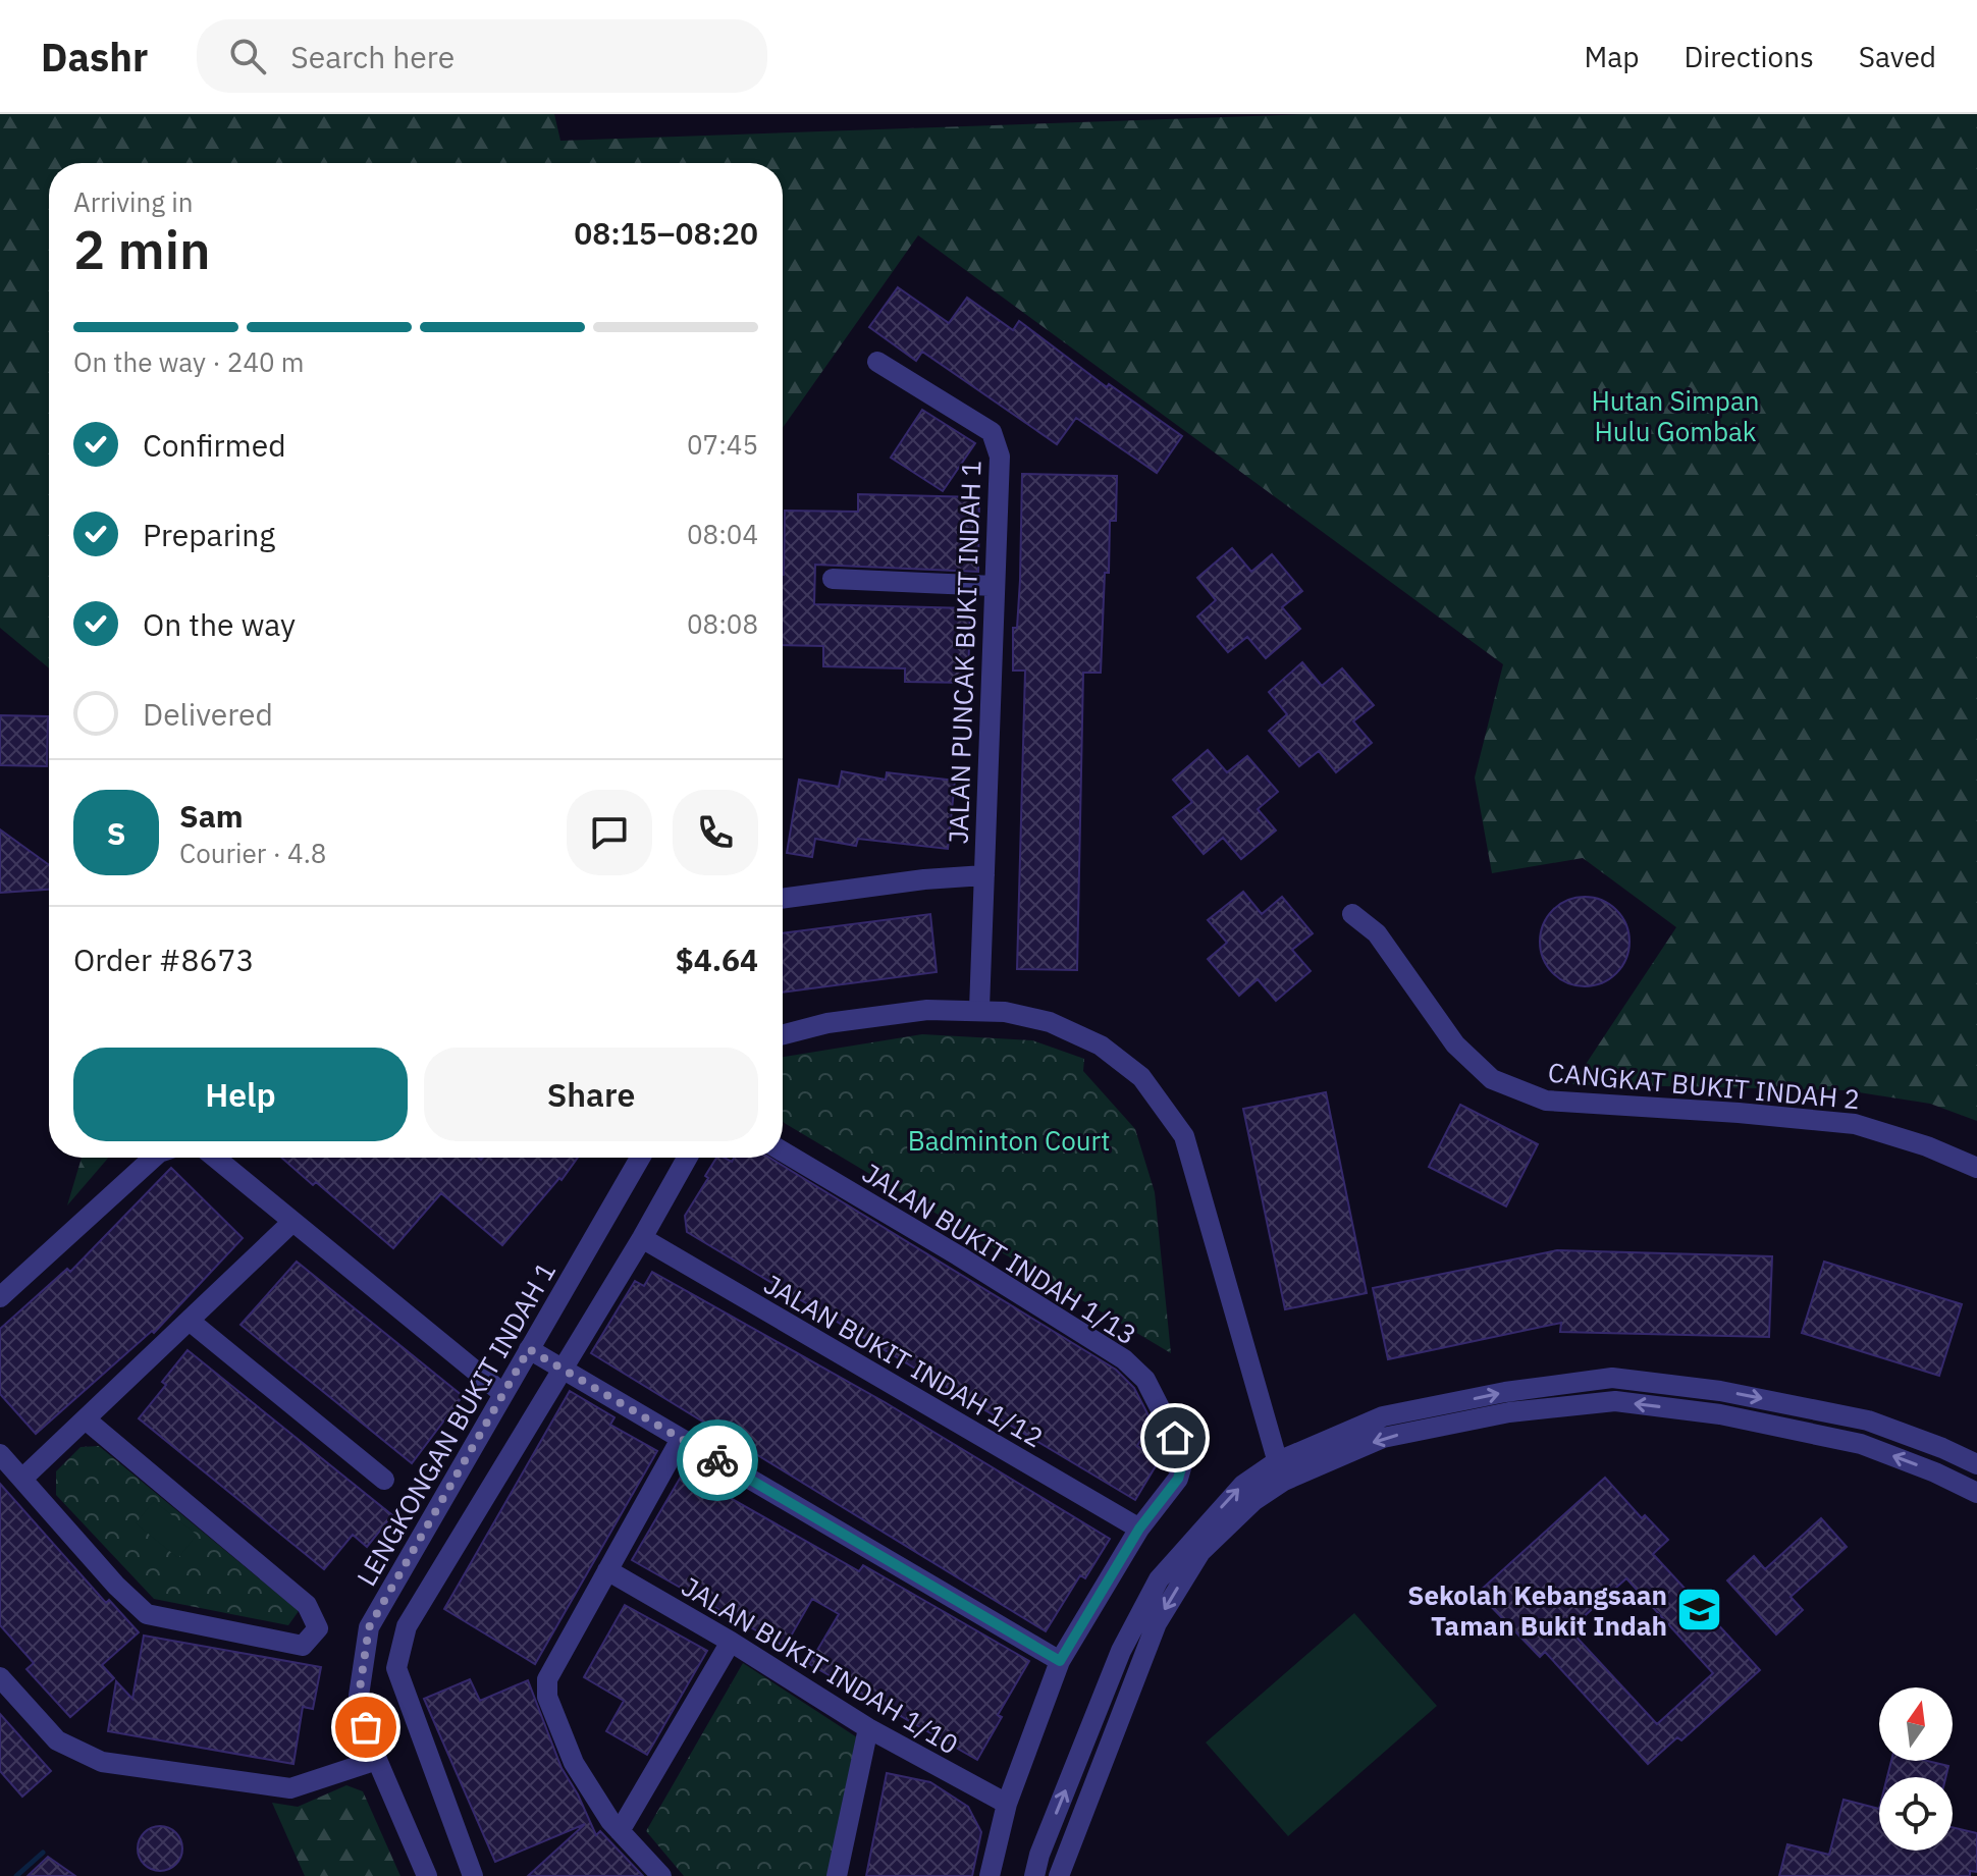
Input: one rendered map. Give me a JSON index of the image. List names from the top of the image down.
{
  "streets": {
    "street": [
      "JALAN PUNCAK BUKIT INDAH 1",
      "CANGKAT BUKIT INDAH 2",
      "JALAN BUKIT INDAH 1/13",
      "JALAN BUKIT INDAH 1/12",
      "LENGKONGAN BUKIT INDAH 1",
      "JALAN BUKIT INDAH 1/10"
    ]
  },
  "crossings": [
    ["JALAN BUKIT INDAH 1/13", "JALAN BUKIT INDAH 1/12"]
  ],
  "parks": ["Hutan Simpan Hulu Gombak", "Badminton Court"],
  "places": {
    "school or university": ["Sekolah Kebangsaan Taman Bukit Indah"]
  },
  "north": "top",
  "page": {
    "header": "Dashr",
    "search": "Search here",
    "nav": ["Map", "Directions", "Saved"],
    "heading": ["2 min", "Arriving in", "08:15–08:20"],
    "panel": [
      "Sam",
      "Courier · 4.8",
      "Order #8673",
      "$4.64"
    ],
    "bar": "On the way · 240 m",
    "list": [
      ["Confirmed", "07:45"],
      ["Preparing", "08:04"],
      ["On the way", "08:08"],
      "Delivered"
    ],
    "round": "S",
    "buttons": ["Help", "Share"]
  }
}
